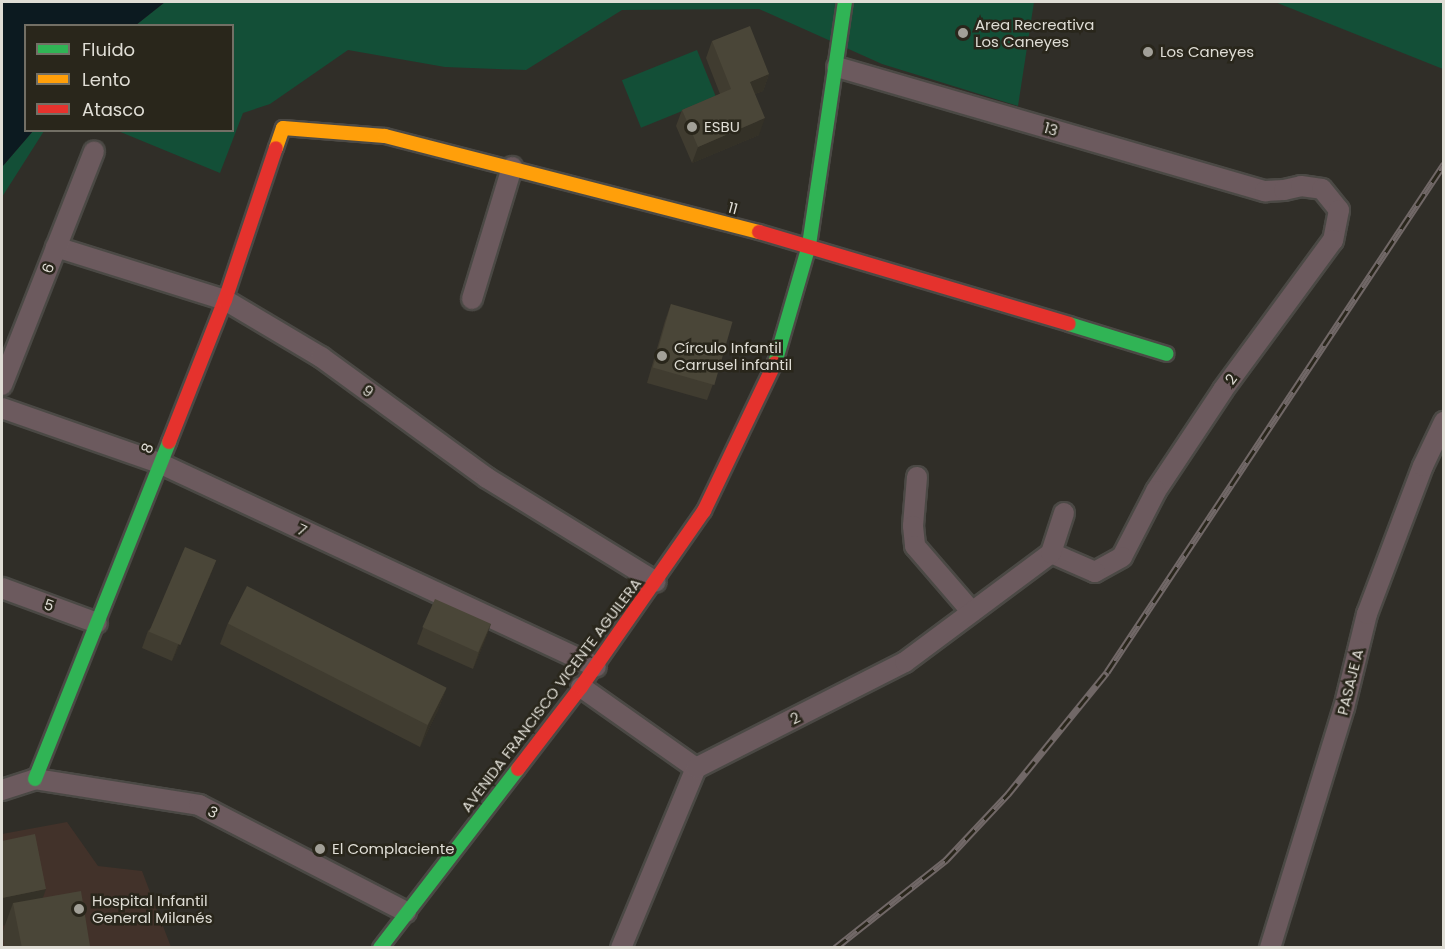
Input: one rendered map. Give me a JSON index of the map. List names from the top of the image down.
{
  "streets": {
    "street": [
      "13",
      "11",
      "6",
      "2",
      "9",
      "8",
      "7",
      "5",
      "PASAJE A",
      "AVENIDA FRANCISCO VICENTE AGUILERA",
      "3"
    ]
  },
  "crossings": [
    ["13", "2"],
    ["13", "AVENIDA FRANCISCO VICENTE AGUILERA"],
    ["11", "8"],
    ["11", "AVENIDA FRANCISCO VICENTE AGUILERA"],
    ["6", "9"],
    ["9", "8"],
    ["9", "AVENIDA FRANCISCO VICENTE AGUILERA"],
    ["8", "7"],
    ["8", "5"],
    ["8", "3"],
    ["7", "AVENIDA FRANCISCO VICENTE AGUILERA"],
    ["AVENIDA FRANCISCO VICENTE AGUILERA", "3"]
  ],
  "places": [
    "Area Recreativa Los Caneyes",
    "Los Caneyes",
    "ESBU",
    "Círculo Infantil Carrusel infantil",
    "El Complaciente",
    "Hospital Infantil General Milanés"
  ],
  "legend": ["Fluido", "Lento", "Atasco"]
}
